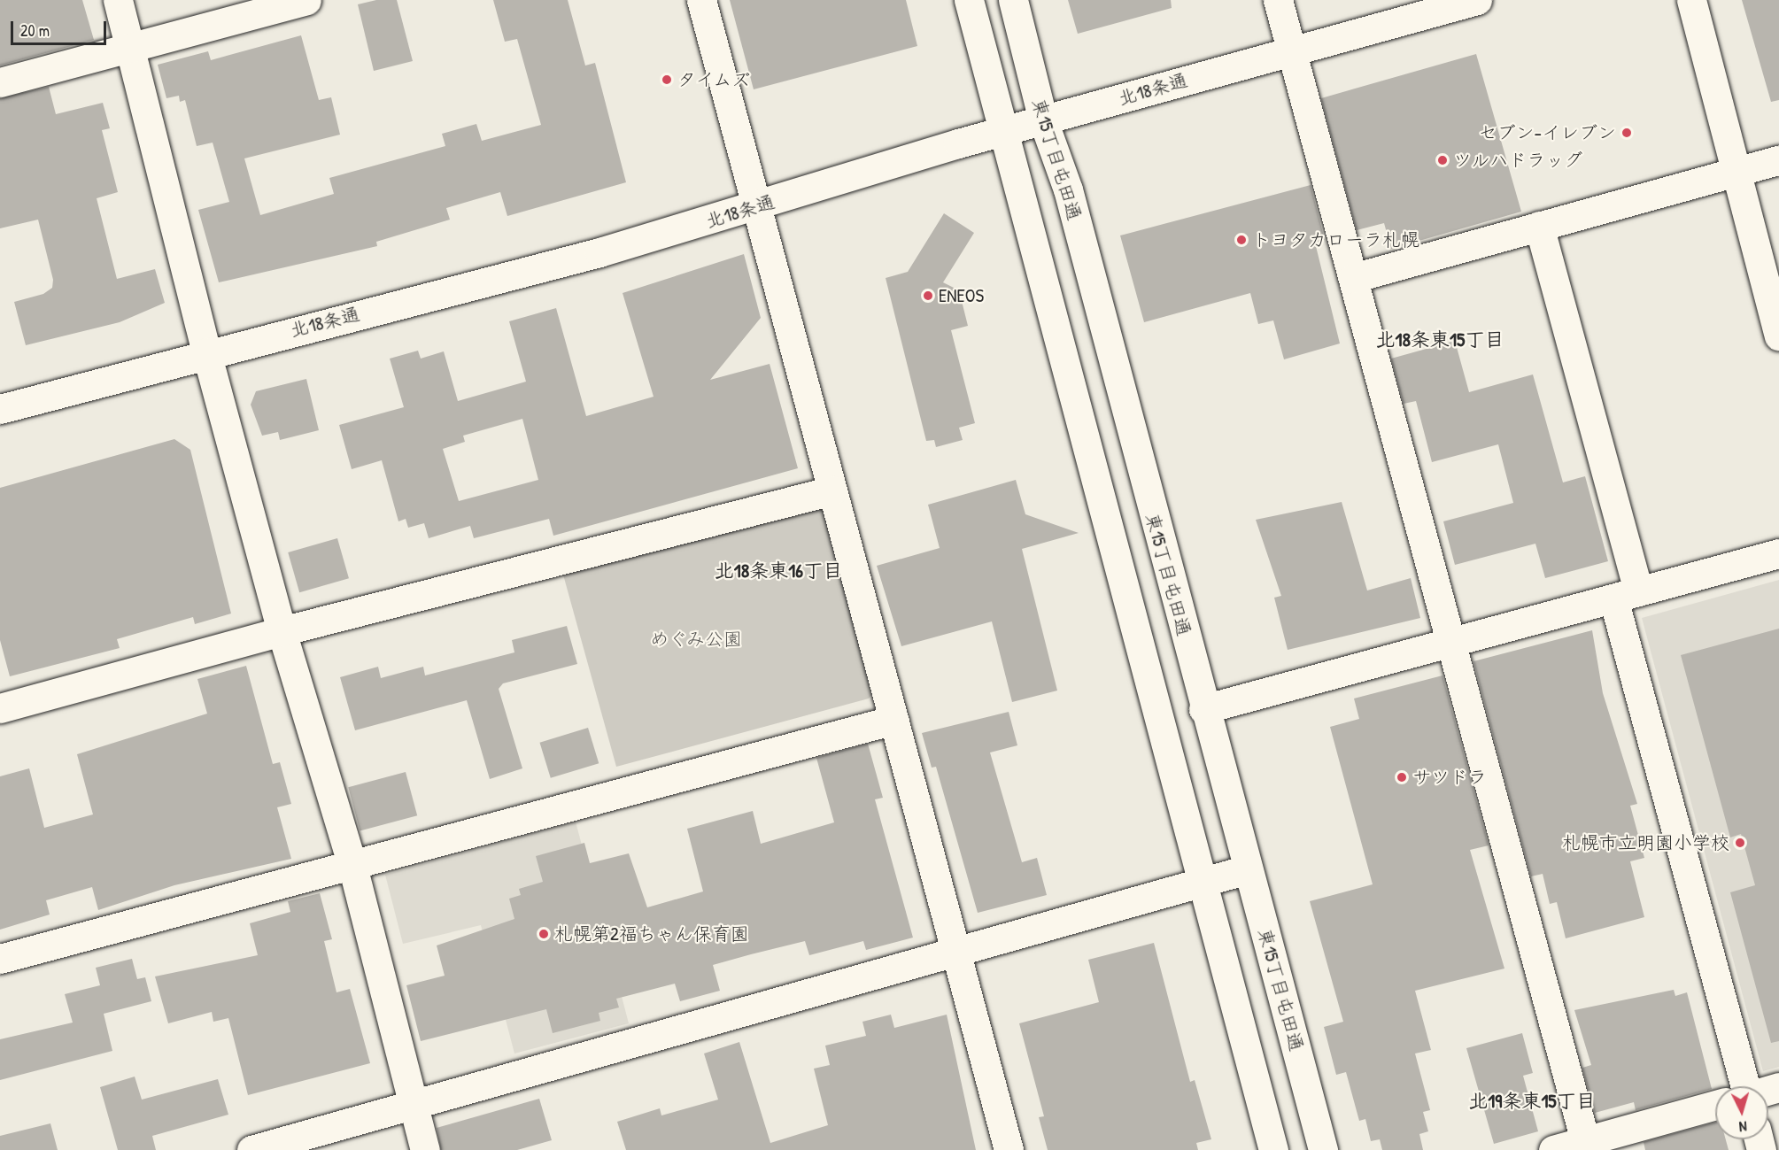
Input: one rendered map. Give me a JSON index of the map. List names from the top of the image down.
{
  "streets": {
    "street": ["北18条通", "東15丁目屯田通"]
  },
  "crossings": [
    ["北18条通", "東15丁目屯田通"]
  ],
  "districts": ["北18条東15丁目", "北18条東16丁目", "北19条東15丁目"],
  "parks": ["めぐみ公園"],
  "places": [
    "タイムズ",
    "セブン-イレブン",
    "ツルハドラッグ",
    "トヨタカローラ札幌",
    "ENEOS",
    "サツドラ",
    "札幌市立明園小学校",
    "札幌第2福ちゃん保育園"
  ],
  "scale_bar": "20 m",
  "north": "bottom"
}
